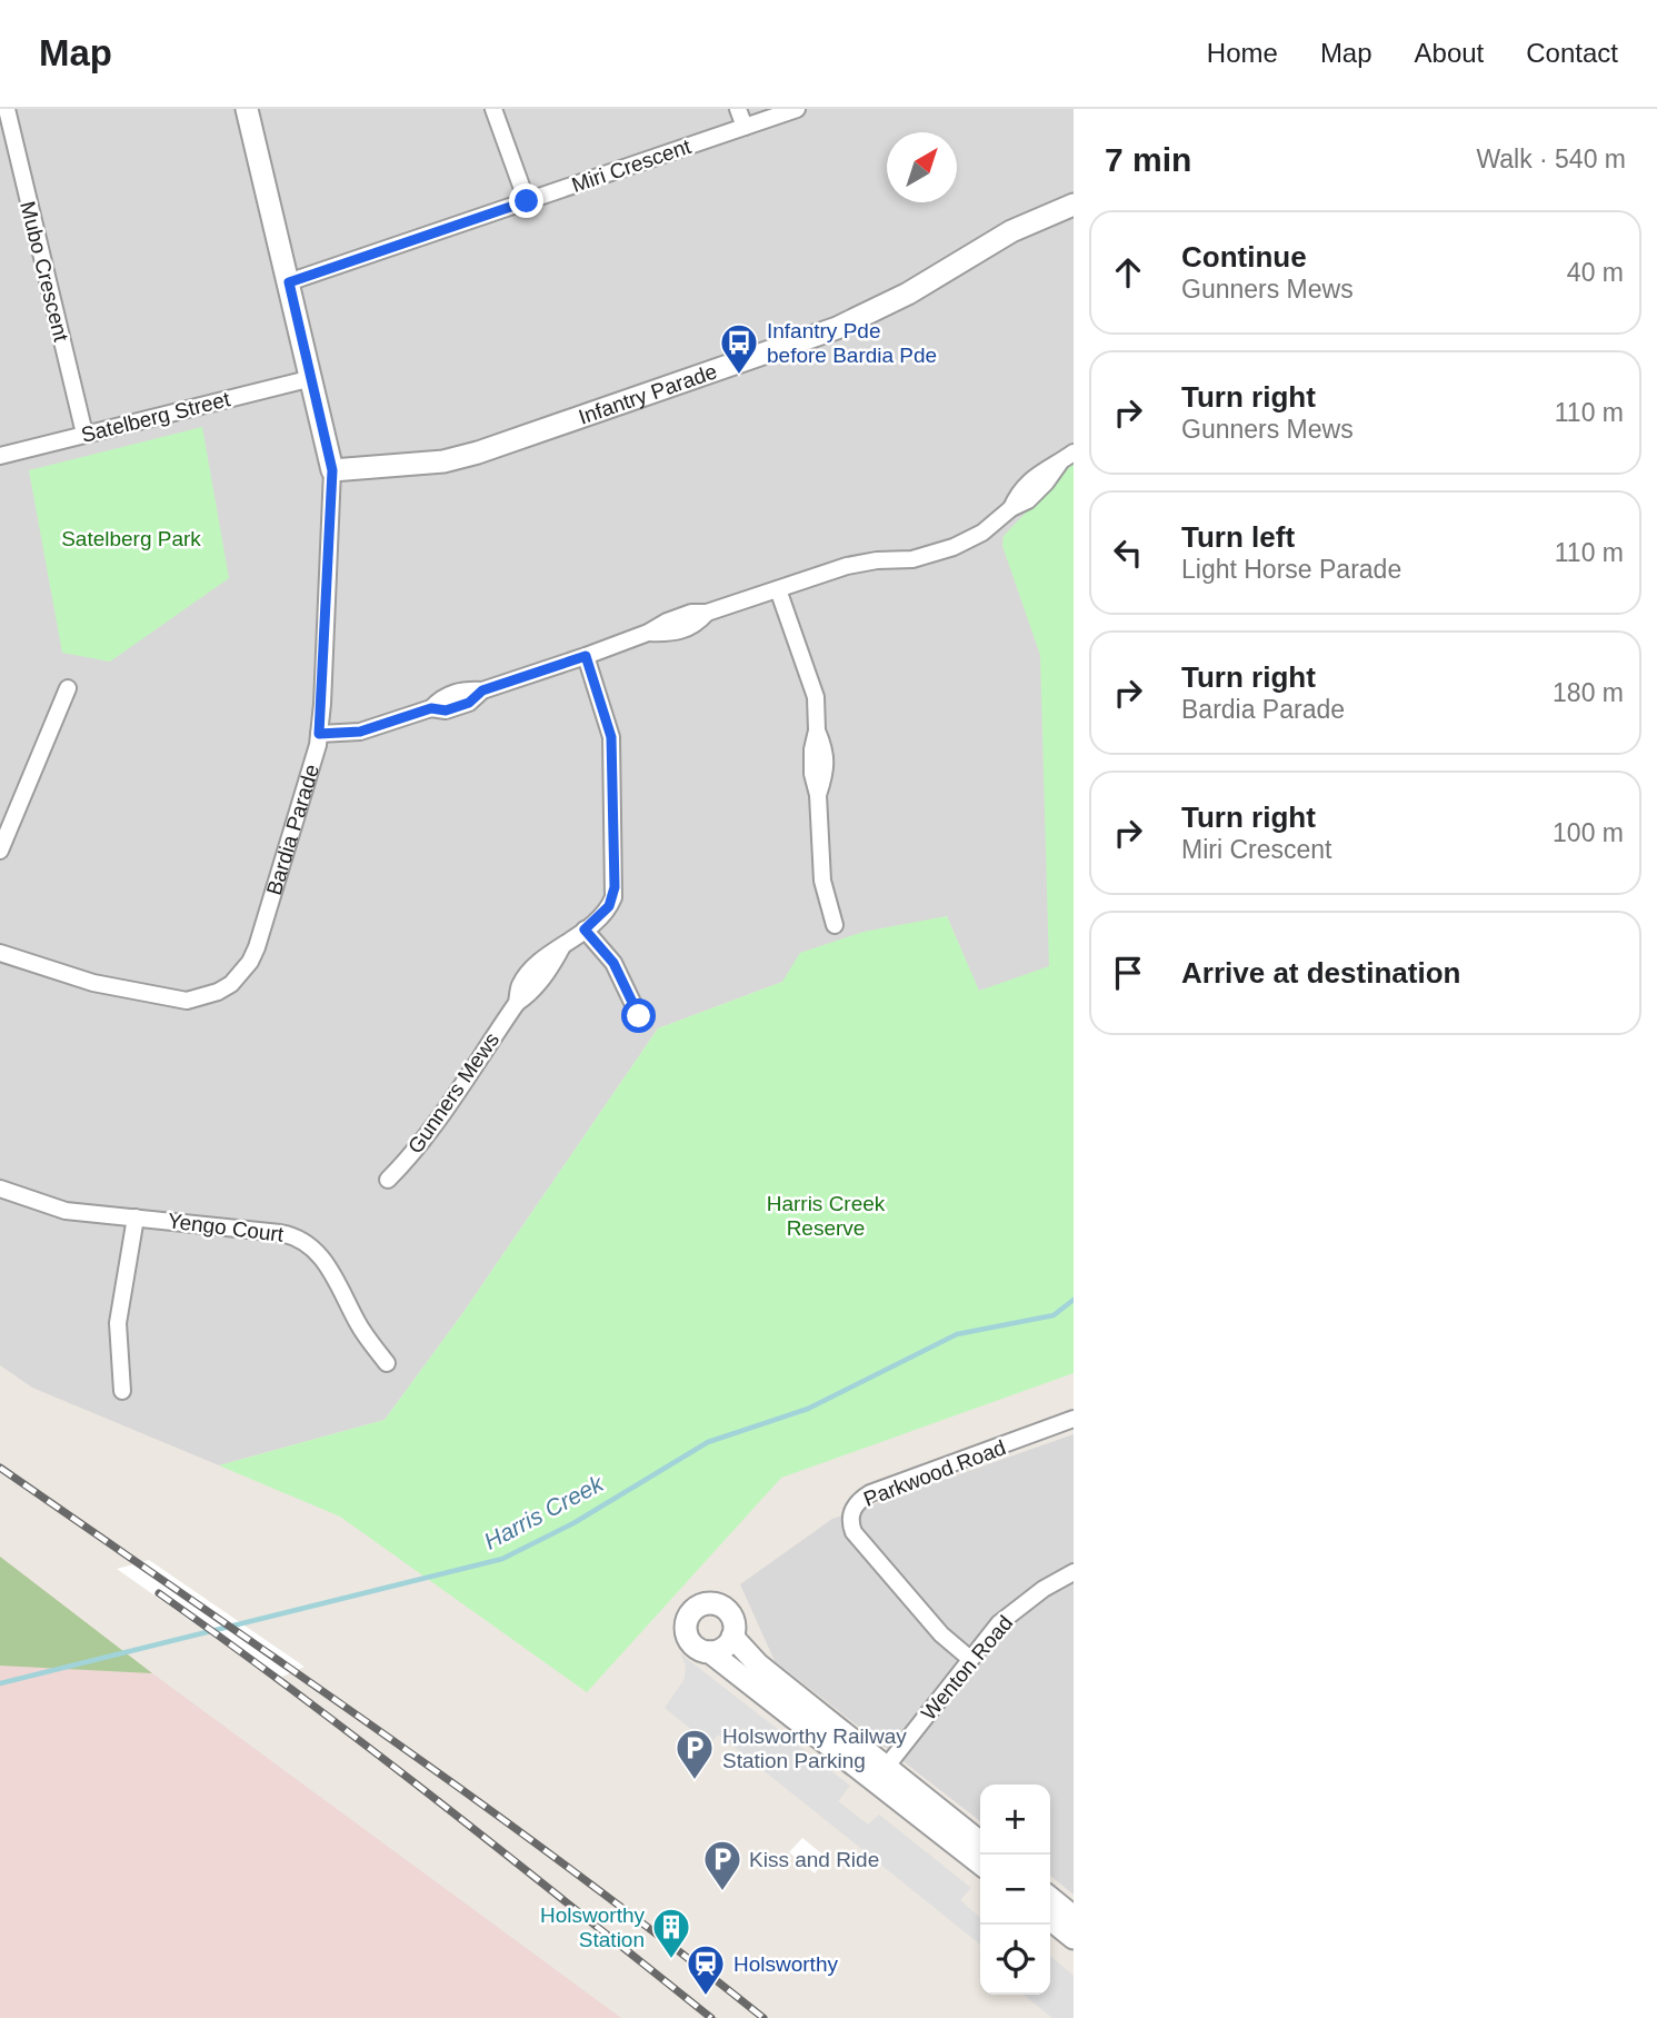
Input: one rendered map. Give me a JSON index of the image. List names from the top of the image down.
{
  "streets": {
    "street": [
      "Miri Crescent",
      "Mubo Crescent",
      "Infantry Parade",
      "Satelberg Street",
      "Bardia Parade",
      "Gunners Mews",
      "Yengo Court",
      "Parkwood Road",
      "Wenton Road"
    ]
  },
  "crossings": [
    ["Miri Crescent", "Bardia Parade"],
    ["Mubo Crescent", "Satelberg Street"],
    ["Infantry Parade", "Bardia Parade"],
    ["Satelberg Street", "Bardia Parade"],
    ["Parkwood Road", "Wenton Road"]
  ],
  "water": ["Harris Creek"],
  "parks": ["Satelberg Park", "Harris Creek Reserve"],
  "places": {
    "bus stop": ["Infantry Pde before Bardia Pde"],
    "parking": ["Holsworthy Railway Station Parking", "Kiss and Ride"],
    "building": ["Holsworthy Station"],
    "station": ["Holsworthy"]
  },
  "north": "top right",
  "page": {
    "header": "Map",
    "nav": [
      "Home",
      "Map",
      "About",
      "Contact"
    ],
    "heading": ["7 min", "Walk · 540 m"],
    "list": [
      ["Continue", "Gunners Mews", "40 m"],
      ["Turn right", "Gunners Mews", "110 m"],
      ["Turn left", "Light Horse Parade", "110 m"],
      ["Turn right", "Bardia Parade", "180 m"],
      ["Turn right", "Miri Crescent", "100 m"],
      "Arrive at destination"
    ],
    "map_buttons": ["+", "−"]
  }
}
